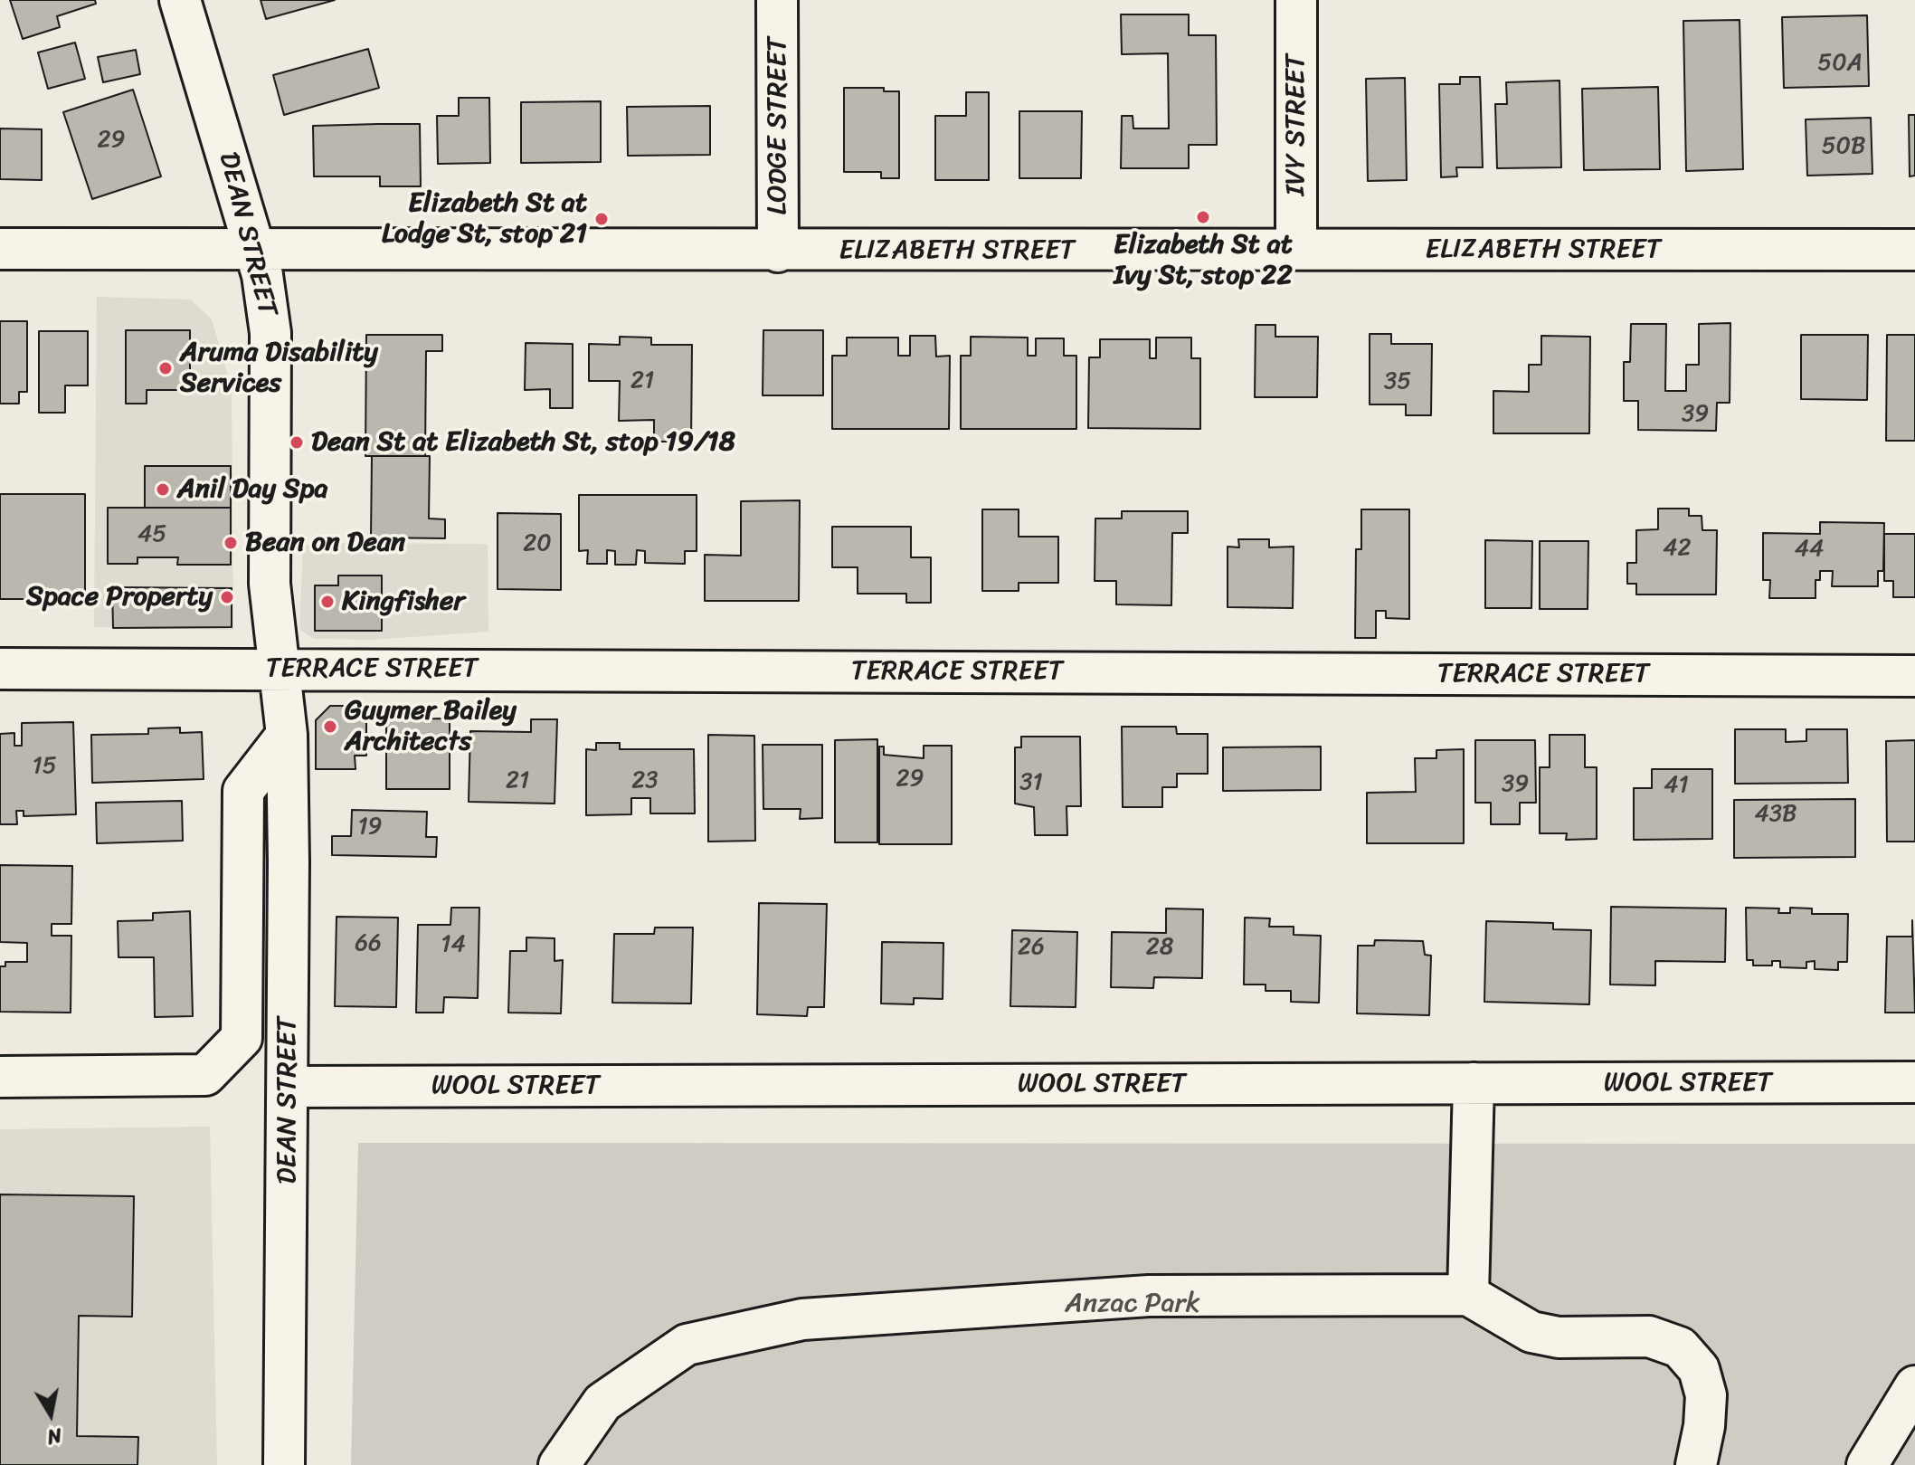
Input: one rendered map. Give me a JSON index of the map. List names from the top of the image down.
{
  "streets": {
    "street": [
      "IVY STREET",
      "LODGE STREET",
      "DEAN STREET",
      "ELIZABETH STREET",
      "TERRACE STREET",
      "WOOL STREET"
    ]
  },
  "crossings": [
    ["IVY STREET", "ELIZABETH STREET"],
    ["LODGE STREET", "ELIZABETH STREET"],
    ["DEAN STREET", "ELIZABETH STREET"],
    ["DEAN STREET", "TERRACE STREET"],
    ["DEAN STREET", "WOOL STREET"]
  ],
  "parks": ["Anzac Park"],
  "places": [
    "Elizabeth St at Ivy St, stop 22",
    "Elizabeth St at Lodge St, stop 21",
    "Aruma Disability Services",
    "Dean St at Elizabeth St, stop 19/18",
    "Anil Day Spa",
    "Bean on Dean",
    "Space Property",
    "Kingfisher",
    "Guymer Bailey Architects"
  ],
  "house_numbers": [
    "50A",
    "29",
    "50B",
    "21",
    "35",
    "39",
    "45",
    "20",
    "42",
    "44",
    "15",
    "29",
    "21",
    "23",
    "31",
    "39",
    "41",
    "43B",
    "19",
    "66",
    "14",
    "26",
    "28"
  ],
  "north": "bottom"
}
